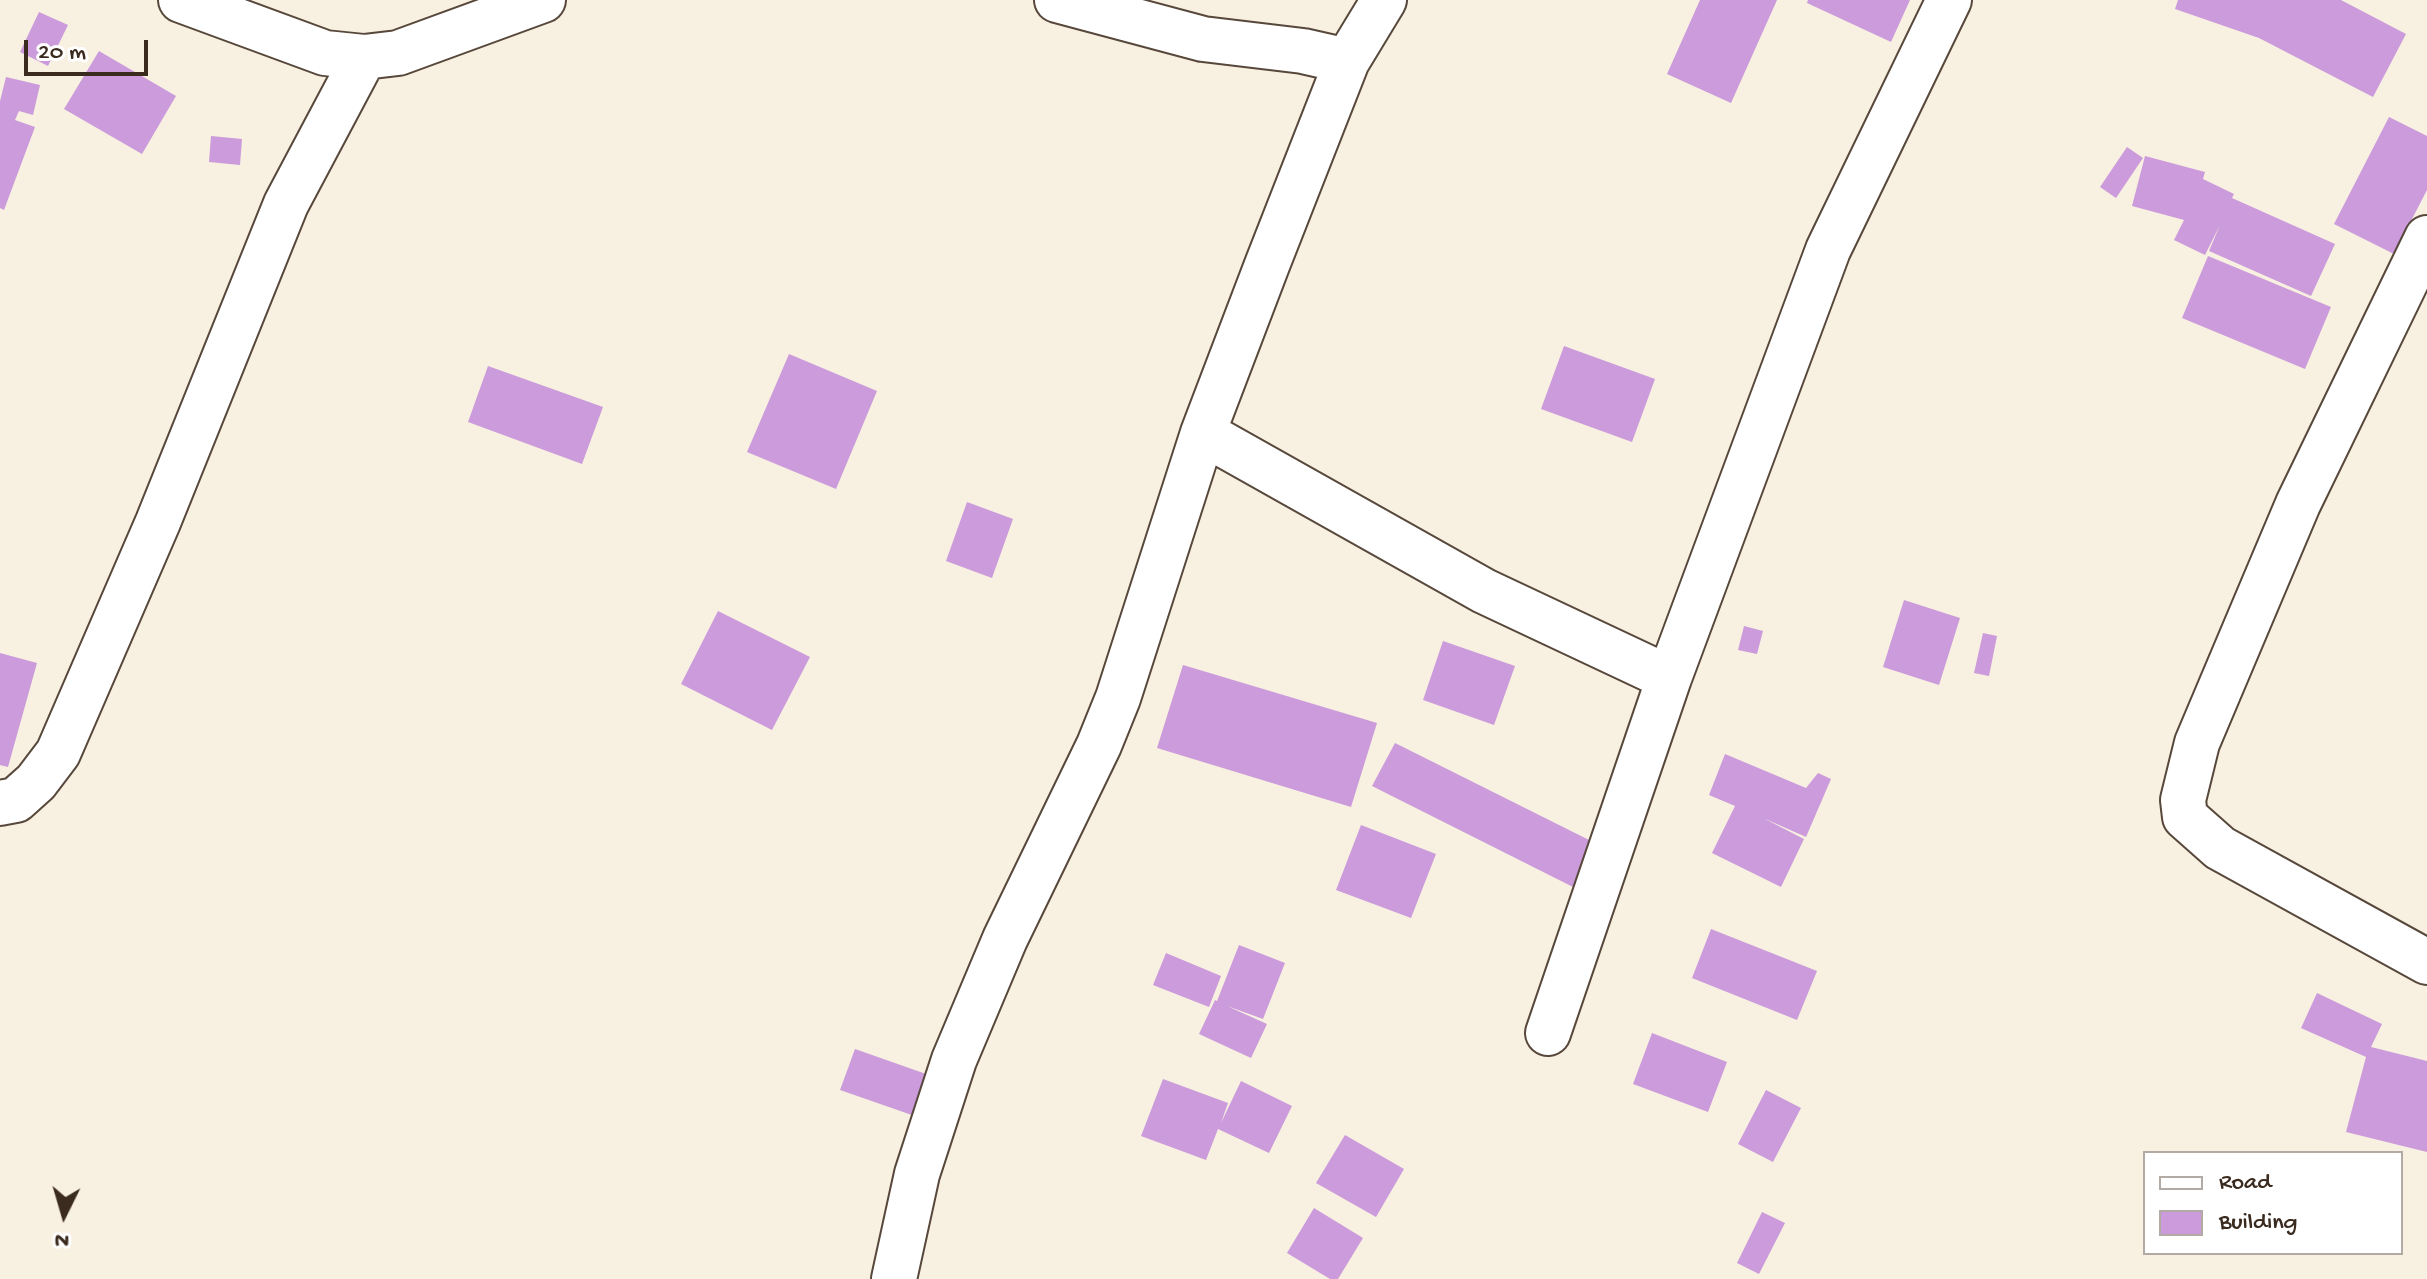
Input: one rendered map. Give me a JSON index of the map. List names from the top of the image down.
{
  "legend": ["Road", "Building"],
  "scale_bar": "20 m",
  "north": "bottom"
}
